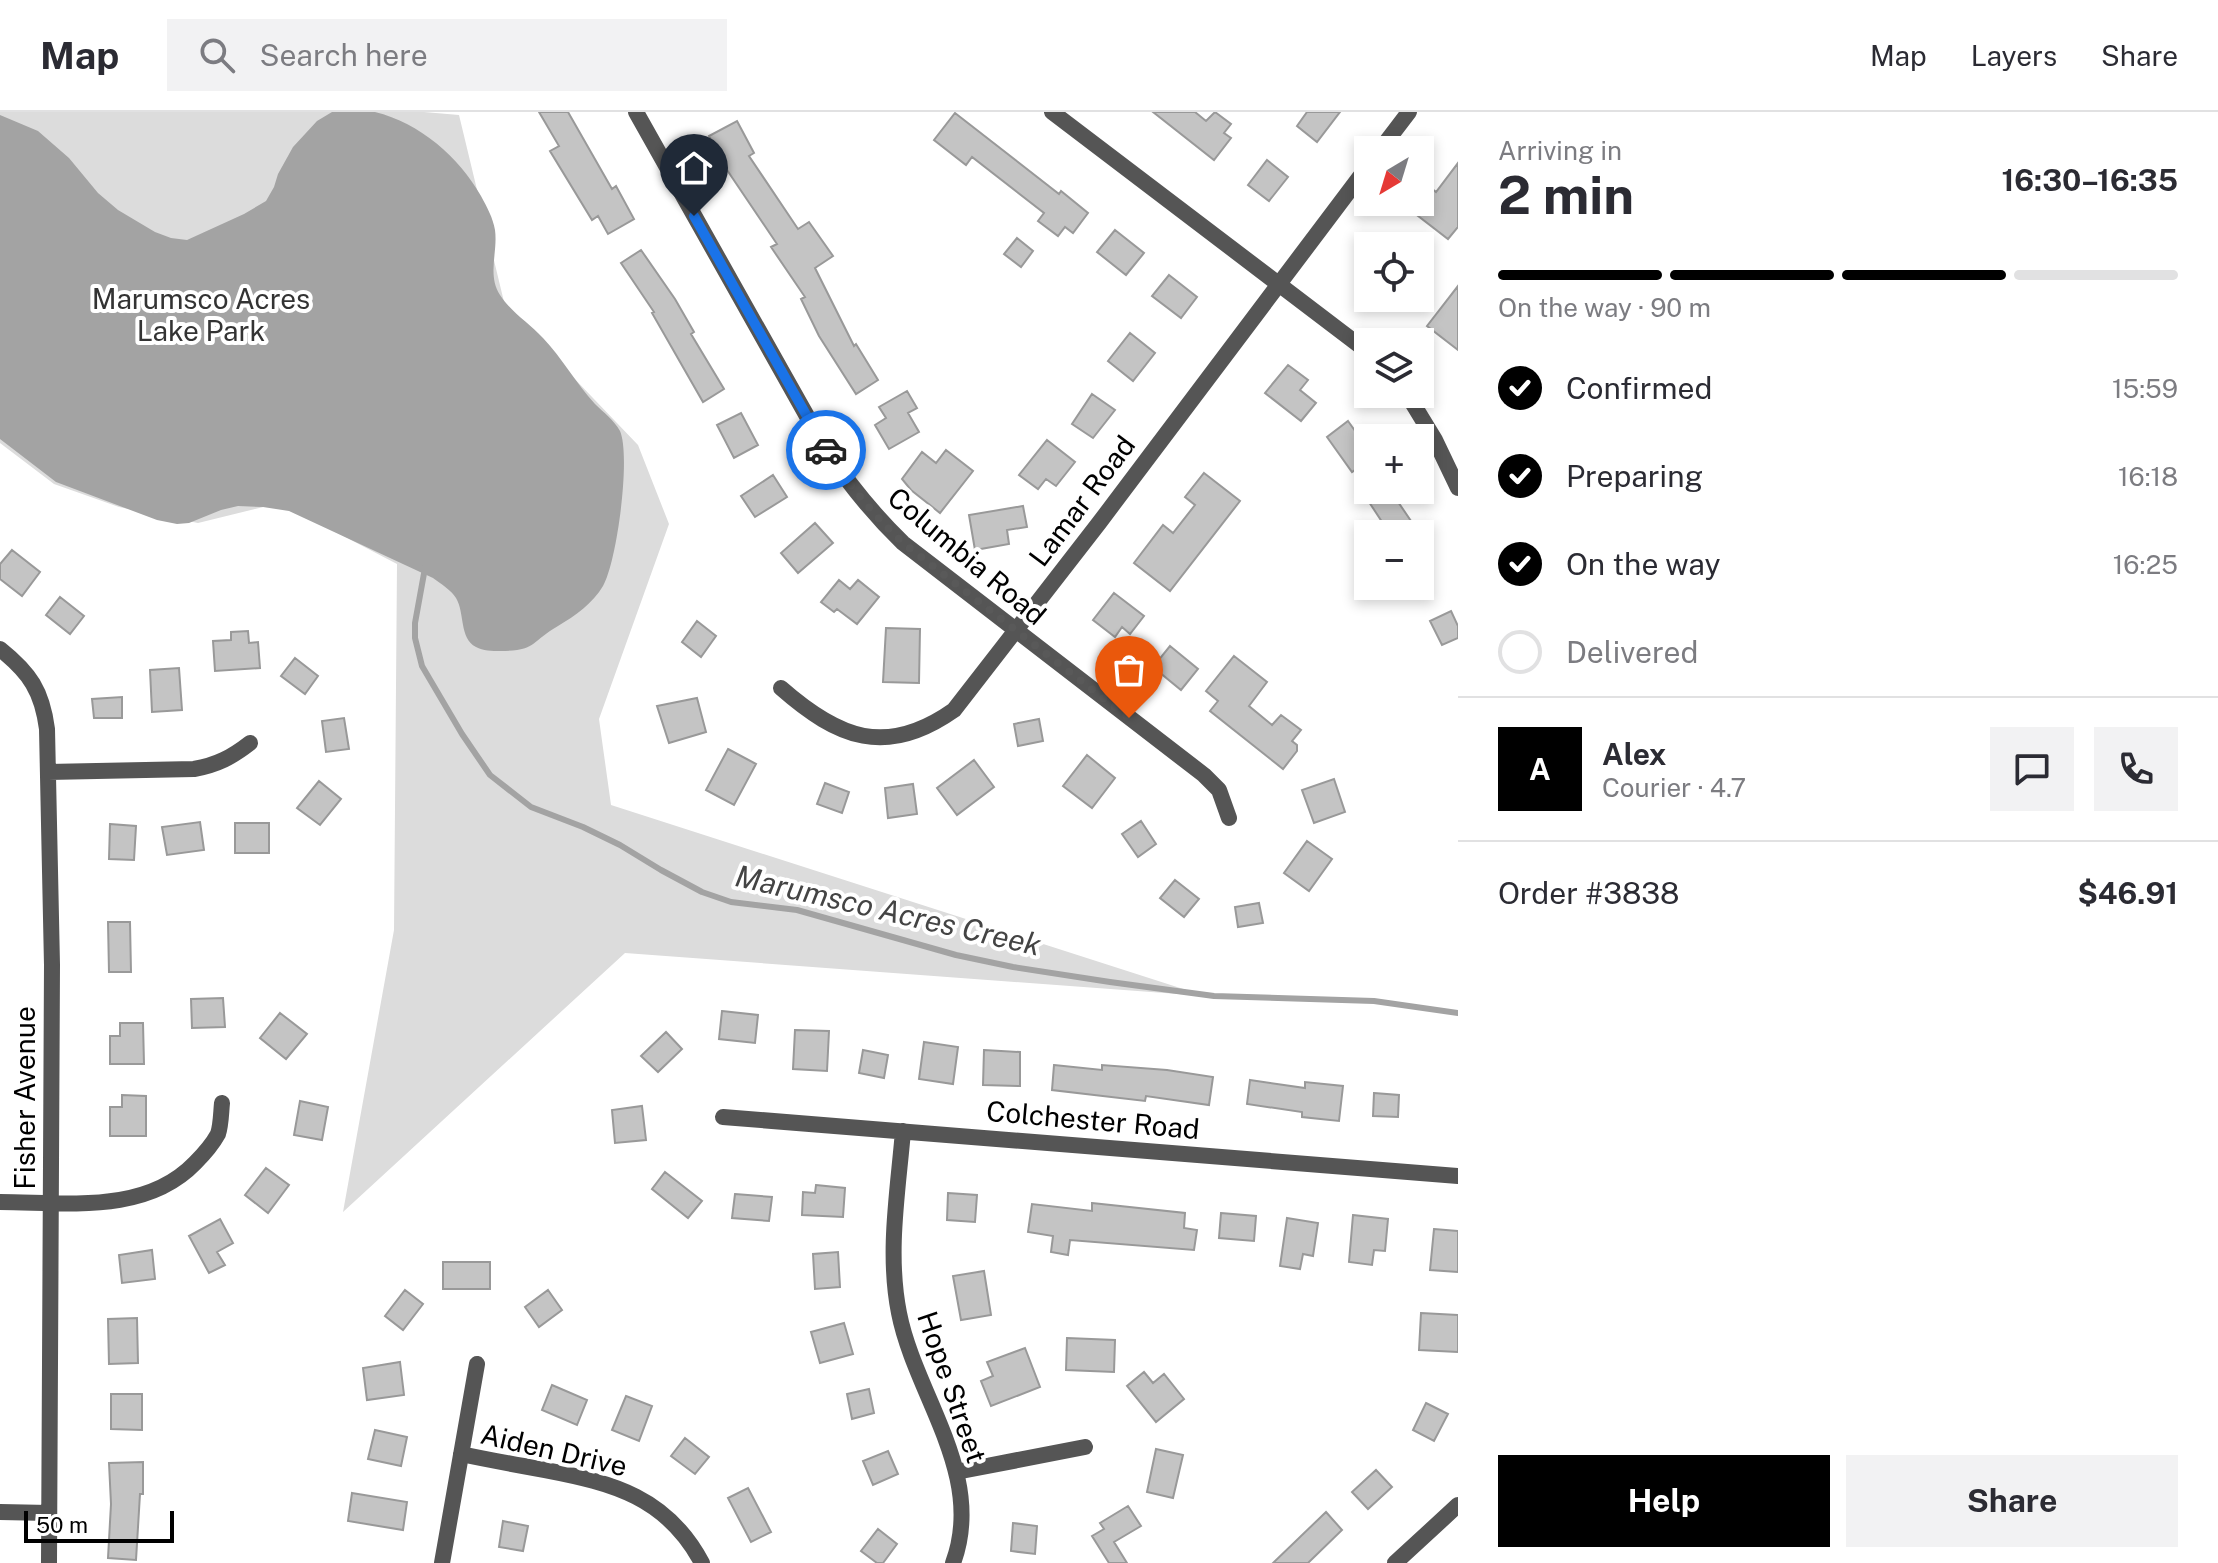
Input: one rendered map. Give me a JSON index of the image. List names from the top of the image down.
{
  "streets": {
    "street": [
      "Lamar Road",
      "Columbia Road",
      "Fisher Avenue",
      "Colchester Road",
      "Hope Street",
      "Aiden Drive"
    ]
  },
  "crossings": [
    ["Lamar Road", "Columbia Road"],
    ["Colchester Road", "Hope Street"]
  ],
  "water": ["Marumsco Acres Creek"],
  "parks": ["Marumsco Acres Lake Park"],
  "scale_bar": "50 m",
  "north": "bottom left",
  "page": {
    "header": "Map",
    "search": "Search here",
    "nav": ["Map", "Layers", "Share"],
    "heading": ["2 min", "Arriving in", "16:30–16:35"],
    "panel": [
      "Alex",
      "Courier · 4.7",
      "Order #3838",
      "$46.91"
    ],
    "map_buttons": ["+", "−"],
    "bar": "On the way · 90 m",
    "list": [
      ["Confirmed", "15:59"],
      ["Preparing", "16:18"],
      ["On the way", "16:25"],
      "Delivered"
    ],
    "round": "A",
    "buttons": ["Help", "Share"],
    "scale": "50 m"
  }
}
